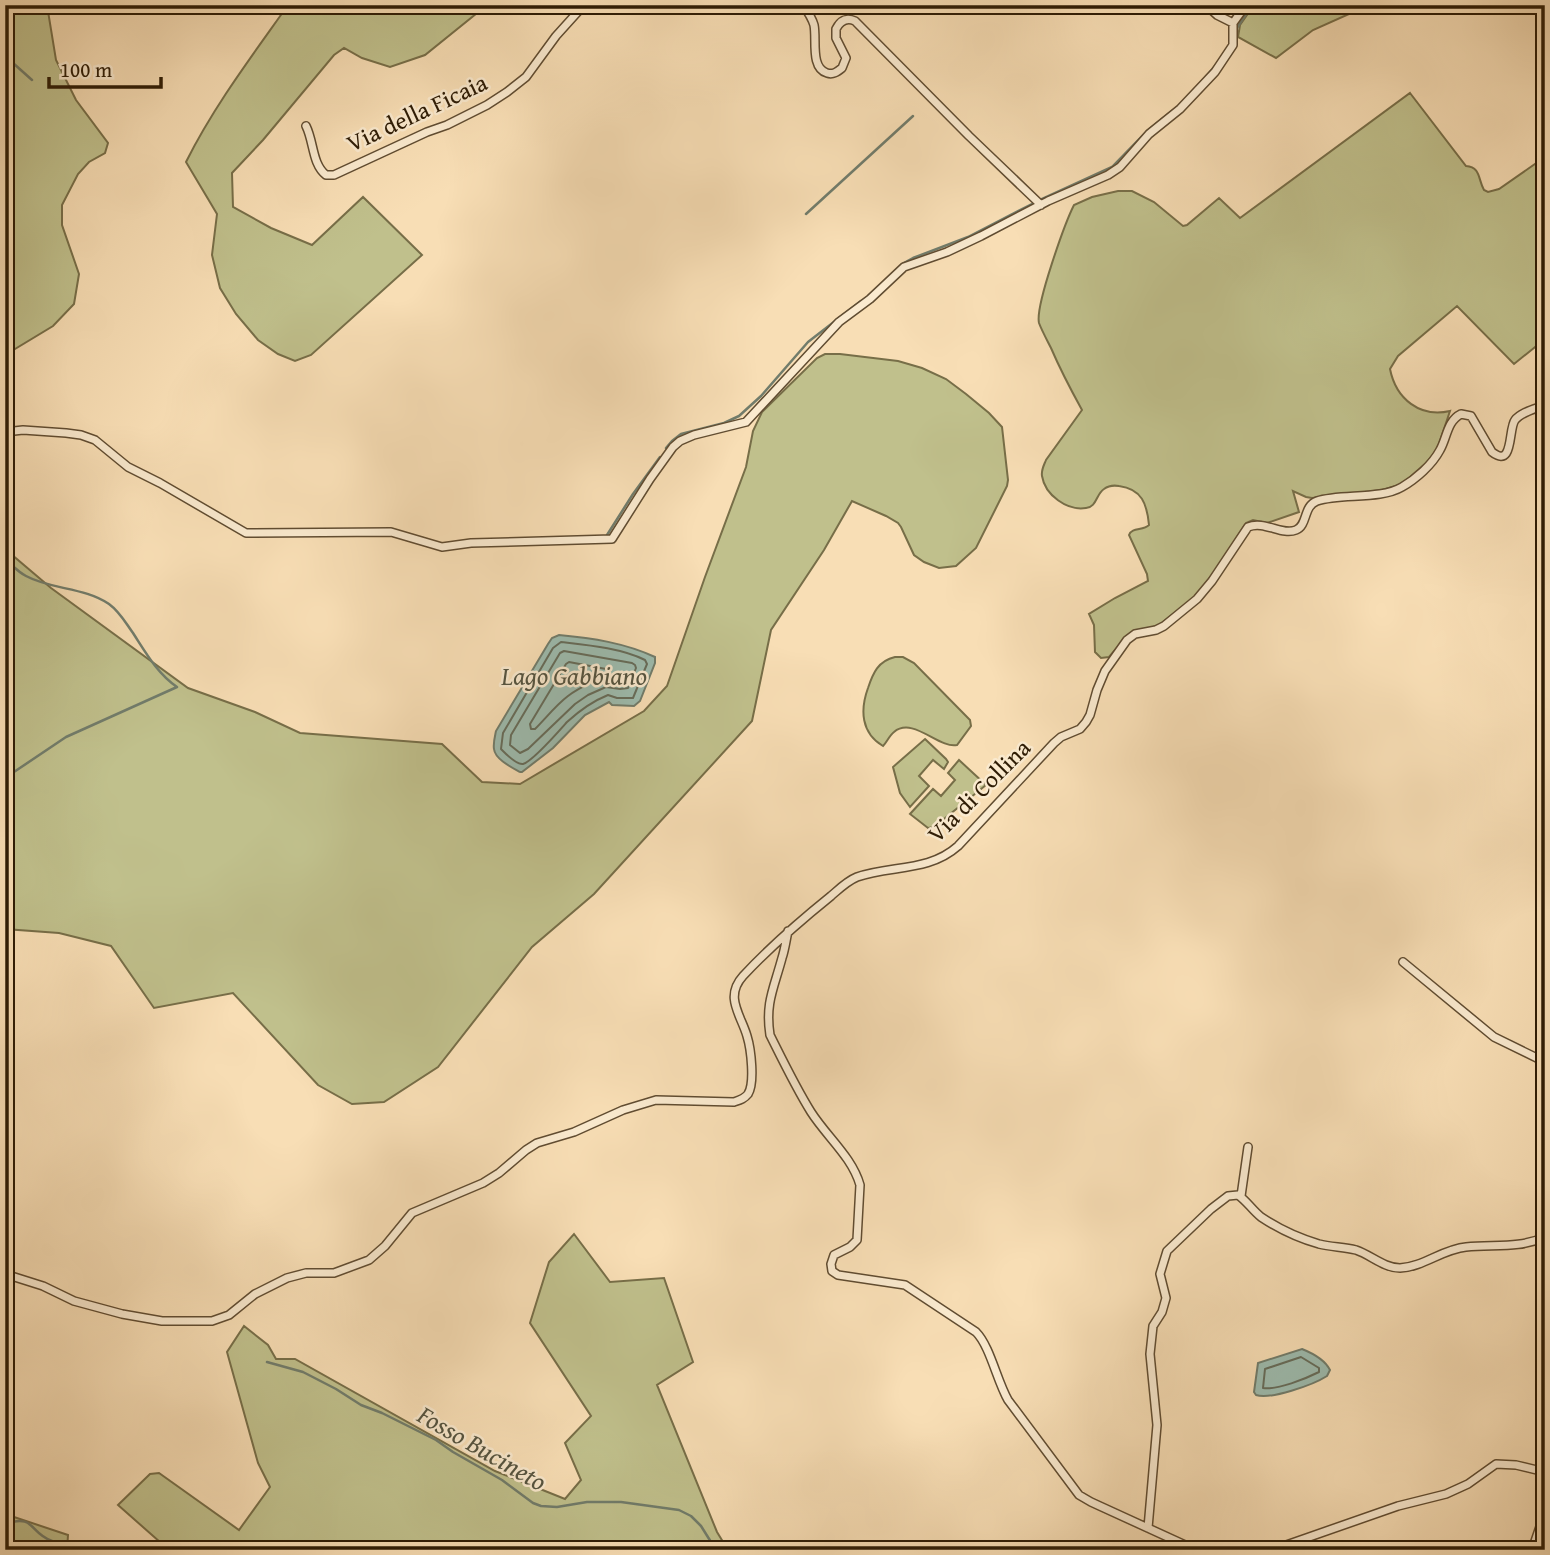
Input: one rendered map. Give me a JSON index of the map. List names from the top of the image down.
{
  "streets": {
    "street": ["Via della Ficaia", "Via di Collina"]
  },
  "water": ["Lago Gabbiano", "Fosso Bucineto"],
  "scale_bar": "100 m"
}
